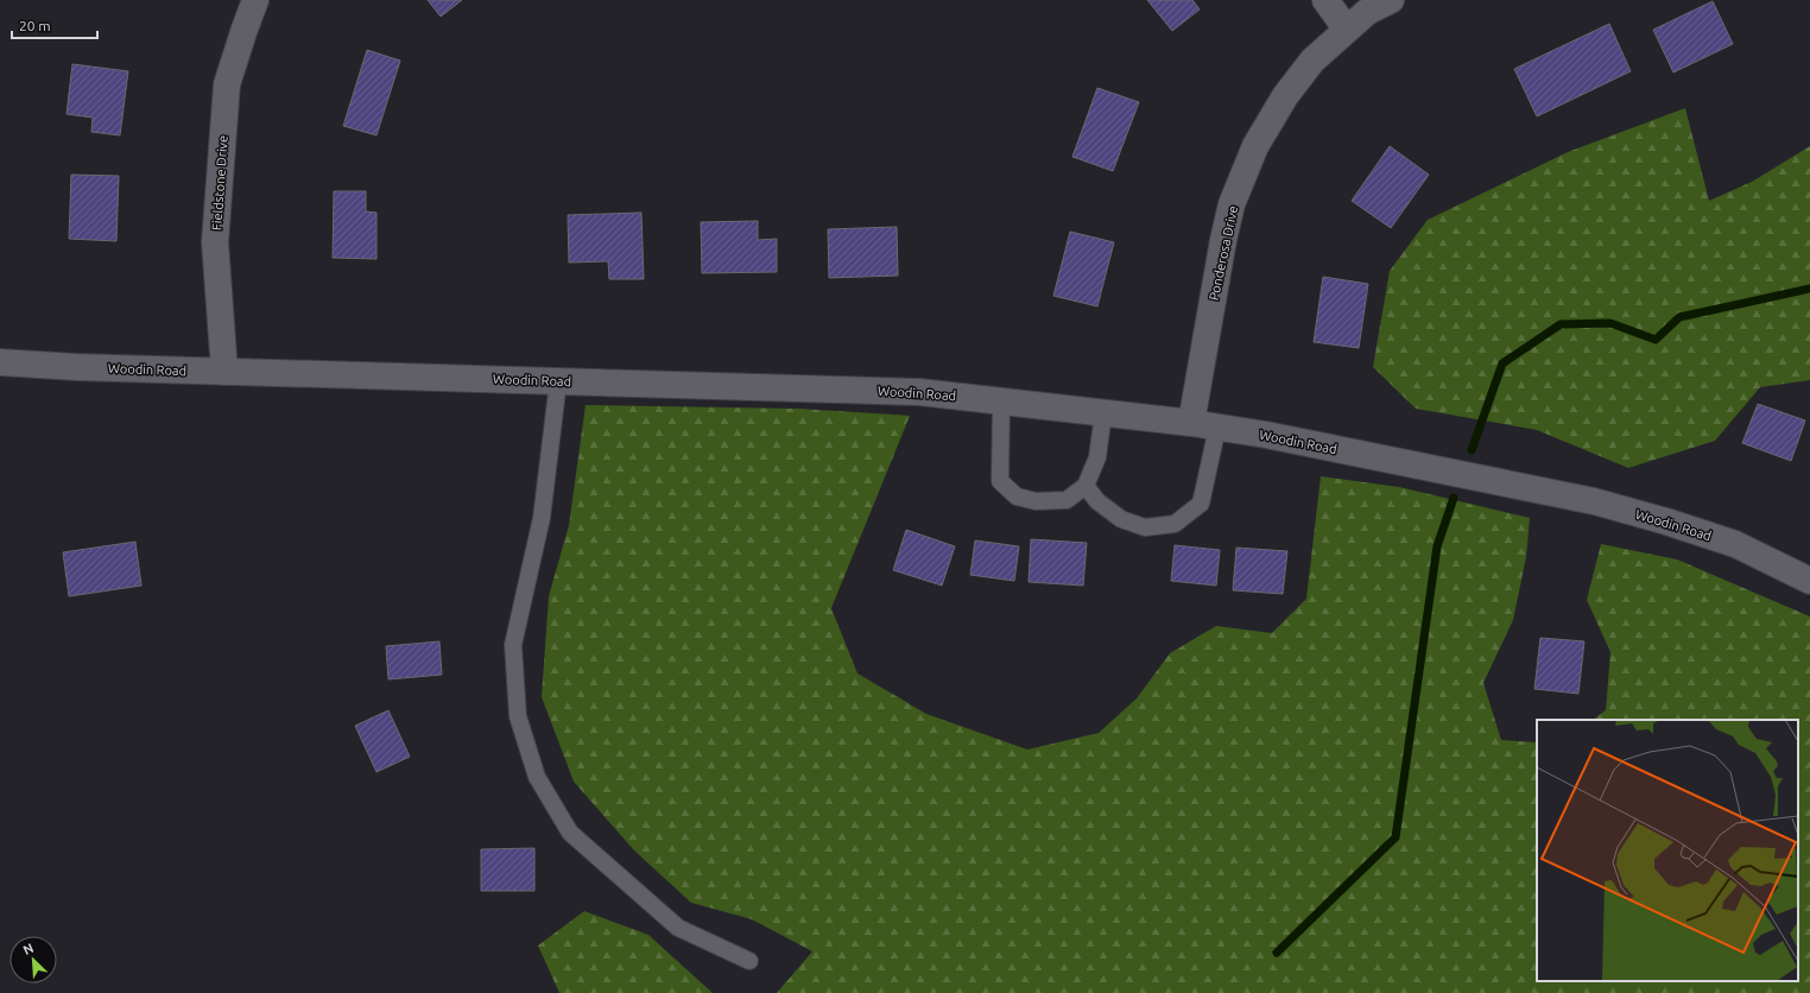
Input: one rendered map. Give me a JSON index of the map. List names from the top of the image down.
{
  "streets": {
    "street": ["Fieldstone Drive", "Ponderosa Drive", "Woodin Road"]
  },
  "crossings": [
    ["Fieldstone Drive", "Woodin Road"],
    ["Ponderosa Drive", "Woodin Road"]
  ],
  "scale_bar": "20 m",
  "north": "top left"
}
